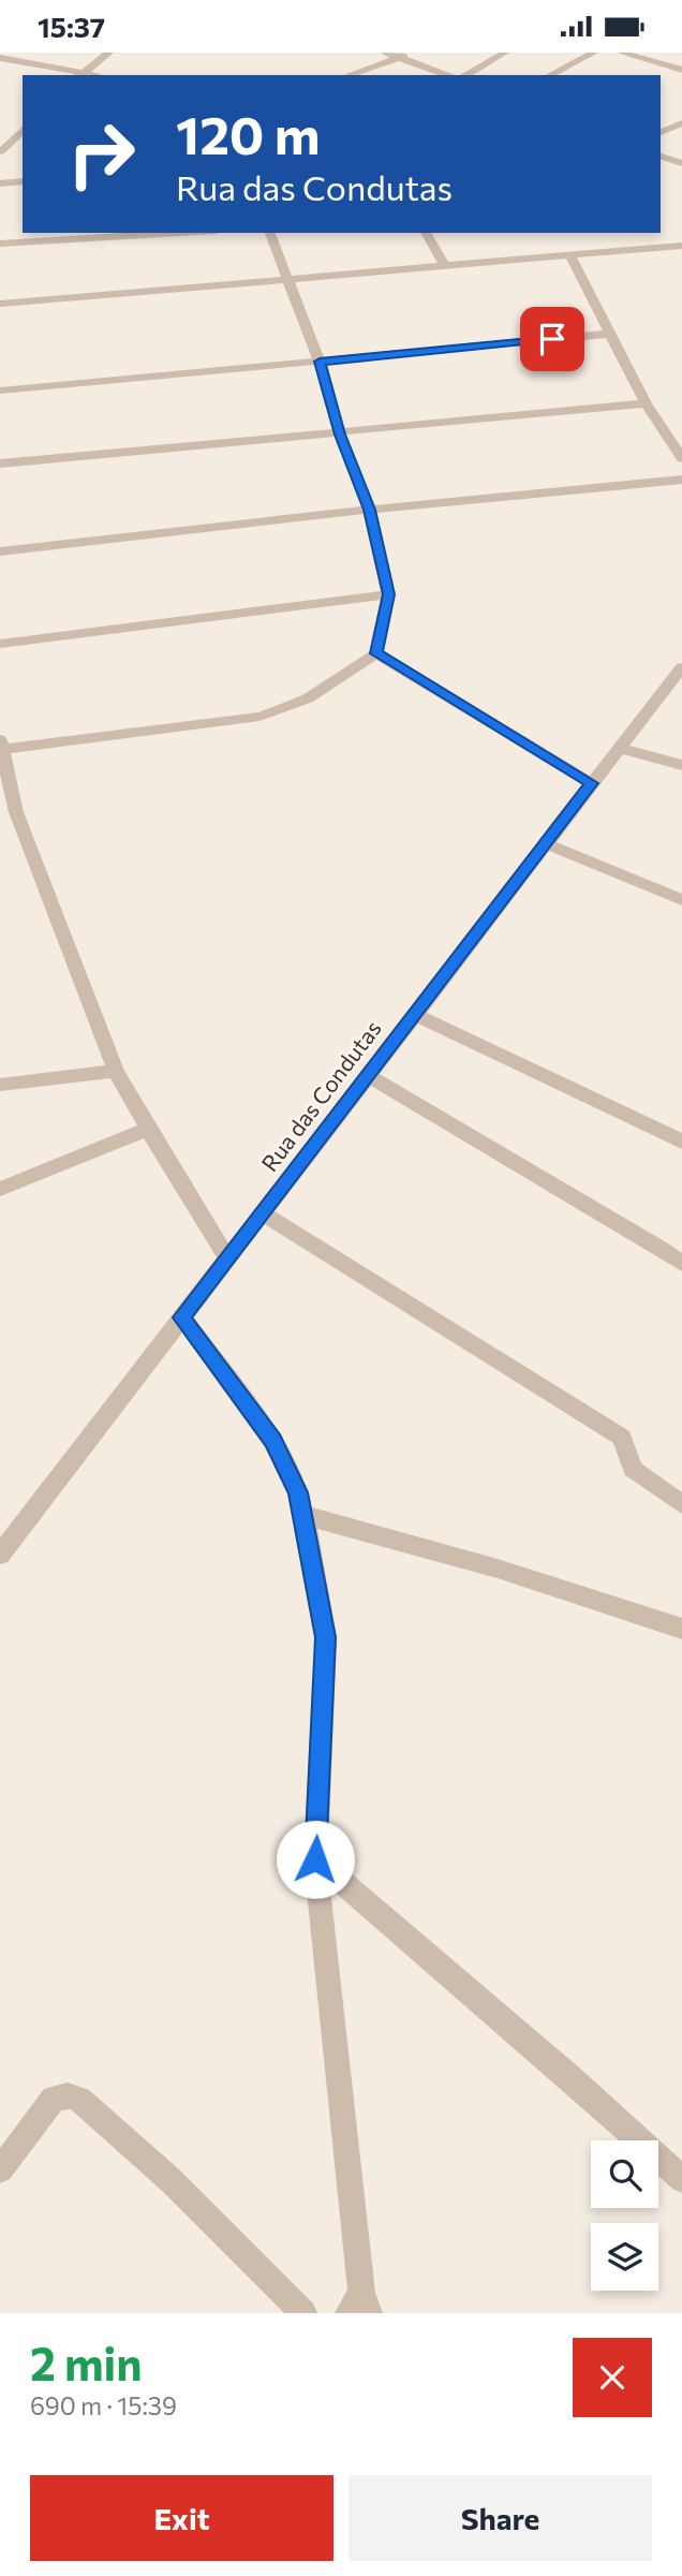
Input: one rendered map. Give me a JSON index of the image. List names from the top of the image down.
{
  "streets": {
    "street": ["Rua das Condutas"]
  },
  "page": {
    "status": "15:37",
    "turn": ["120 m", "Rua das Condutas"],
    "heading": ["2 min", "690 m · 15:39"],
    "buttons": ["Exit", "Share"]
  }
}
